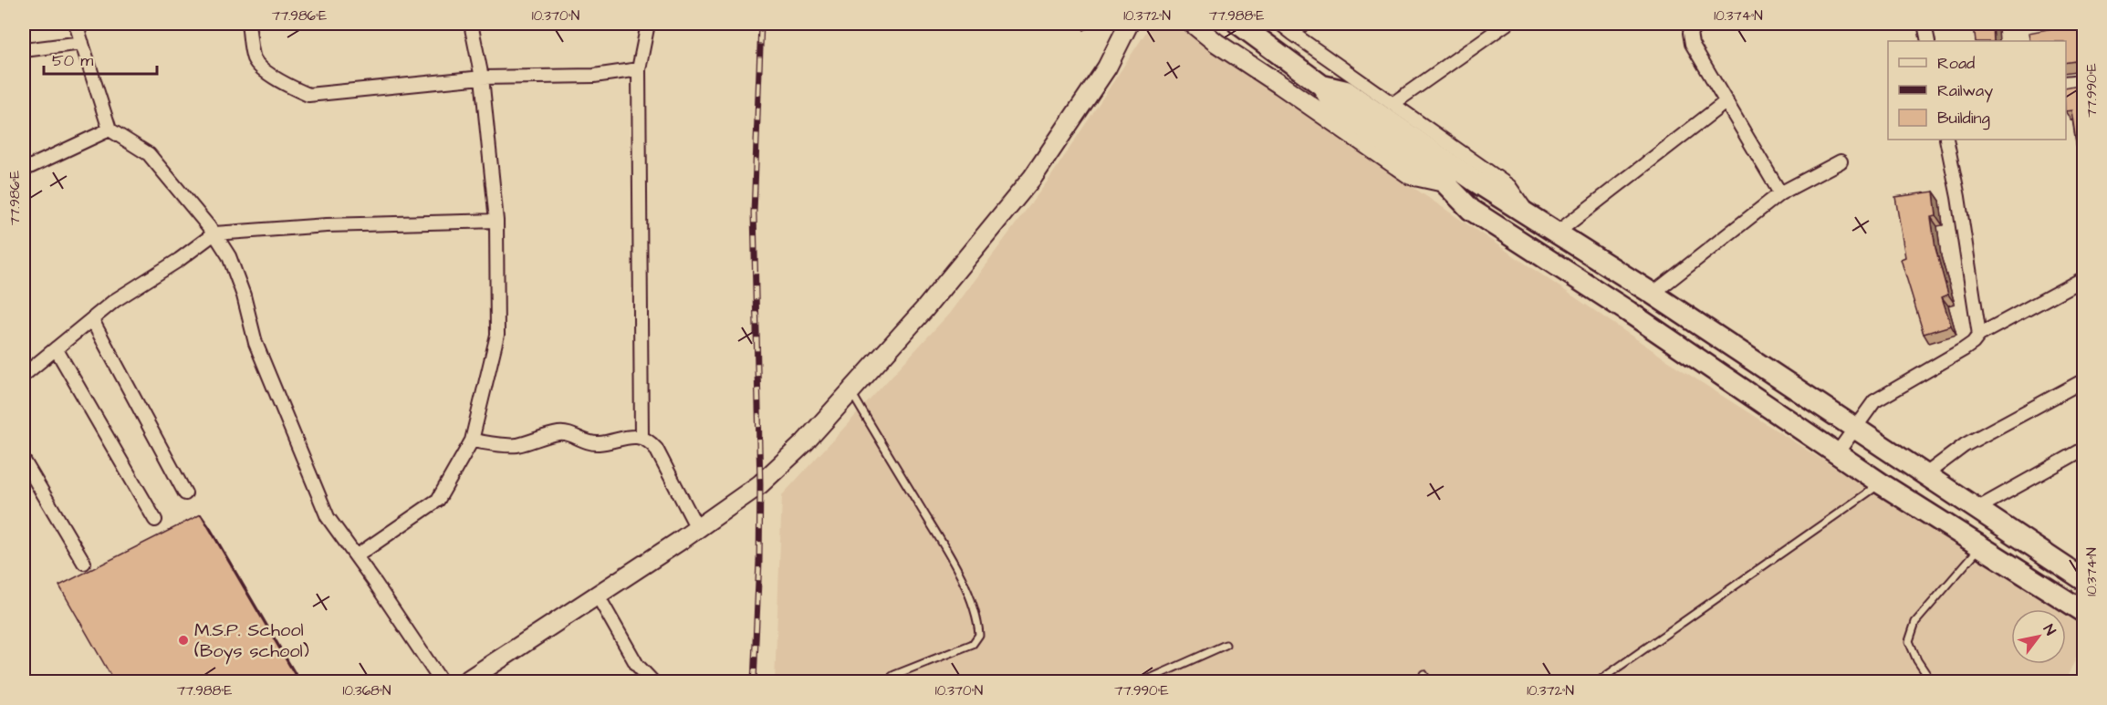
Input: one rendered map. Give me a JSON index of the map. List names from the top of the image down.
{
  "places": ["M.S.P. School (Boys school)"],
  "legend": ["Road", "Railway", "Building"],
  "scale_bar": "50 m",
  "north": "top right",
  "coordinates": [
    "77.986°E",
    "10.370°N",
    "10.372°N",
    "77.988°E",
    "10.374°N",
    "77.990°E",
    "10.368°N"
  ]
}
